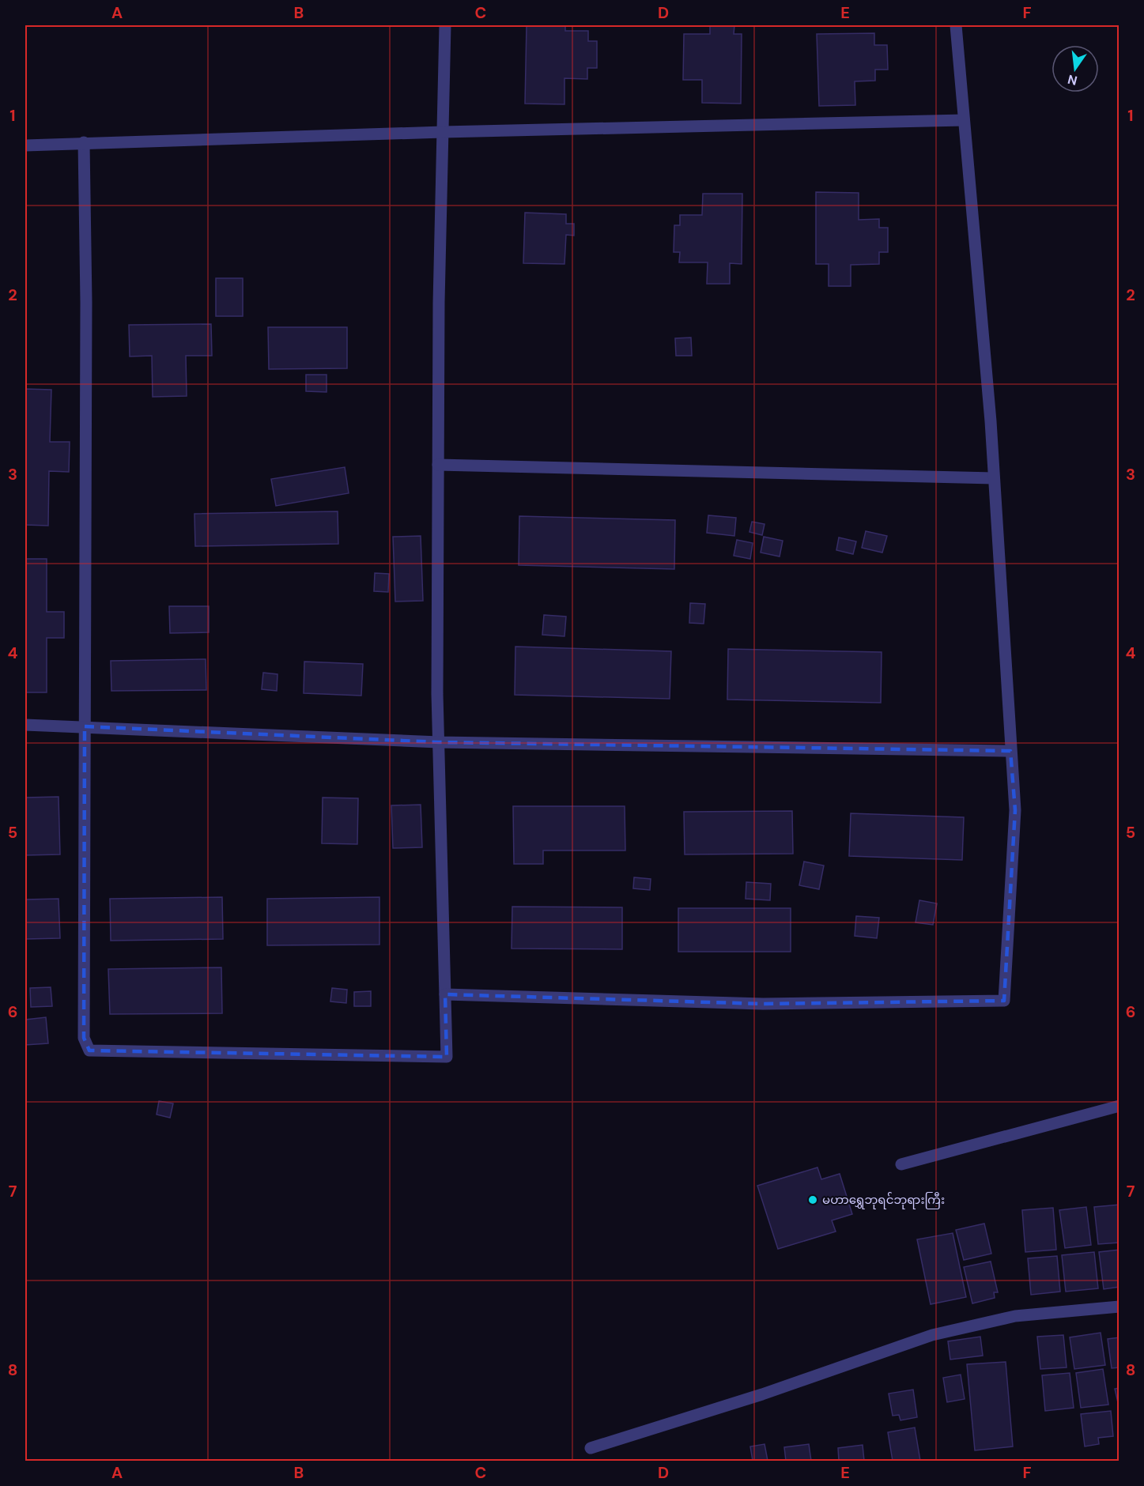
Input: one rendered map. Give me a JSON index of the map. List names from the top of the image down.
{
  "places": ["မဟာရွှေဘုရင်ဘုရားကြီး"],
  "north": "bottom",
  "grid": {
    "columns": [
      "A",
      "B",
      "C",
      "D",
      "E",
      "F"
    ],
    "rows": [
      "1",
      "2",
      "3",
      "4",
      "5",
      "6",
      "7",
      "8"
    ]
  }
}
